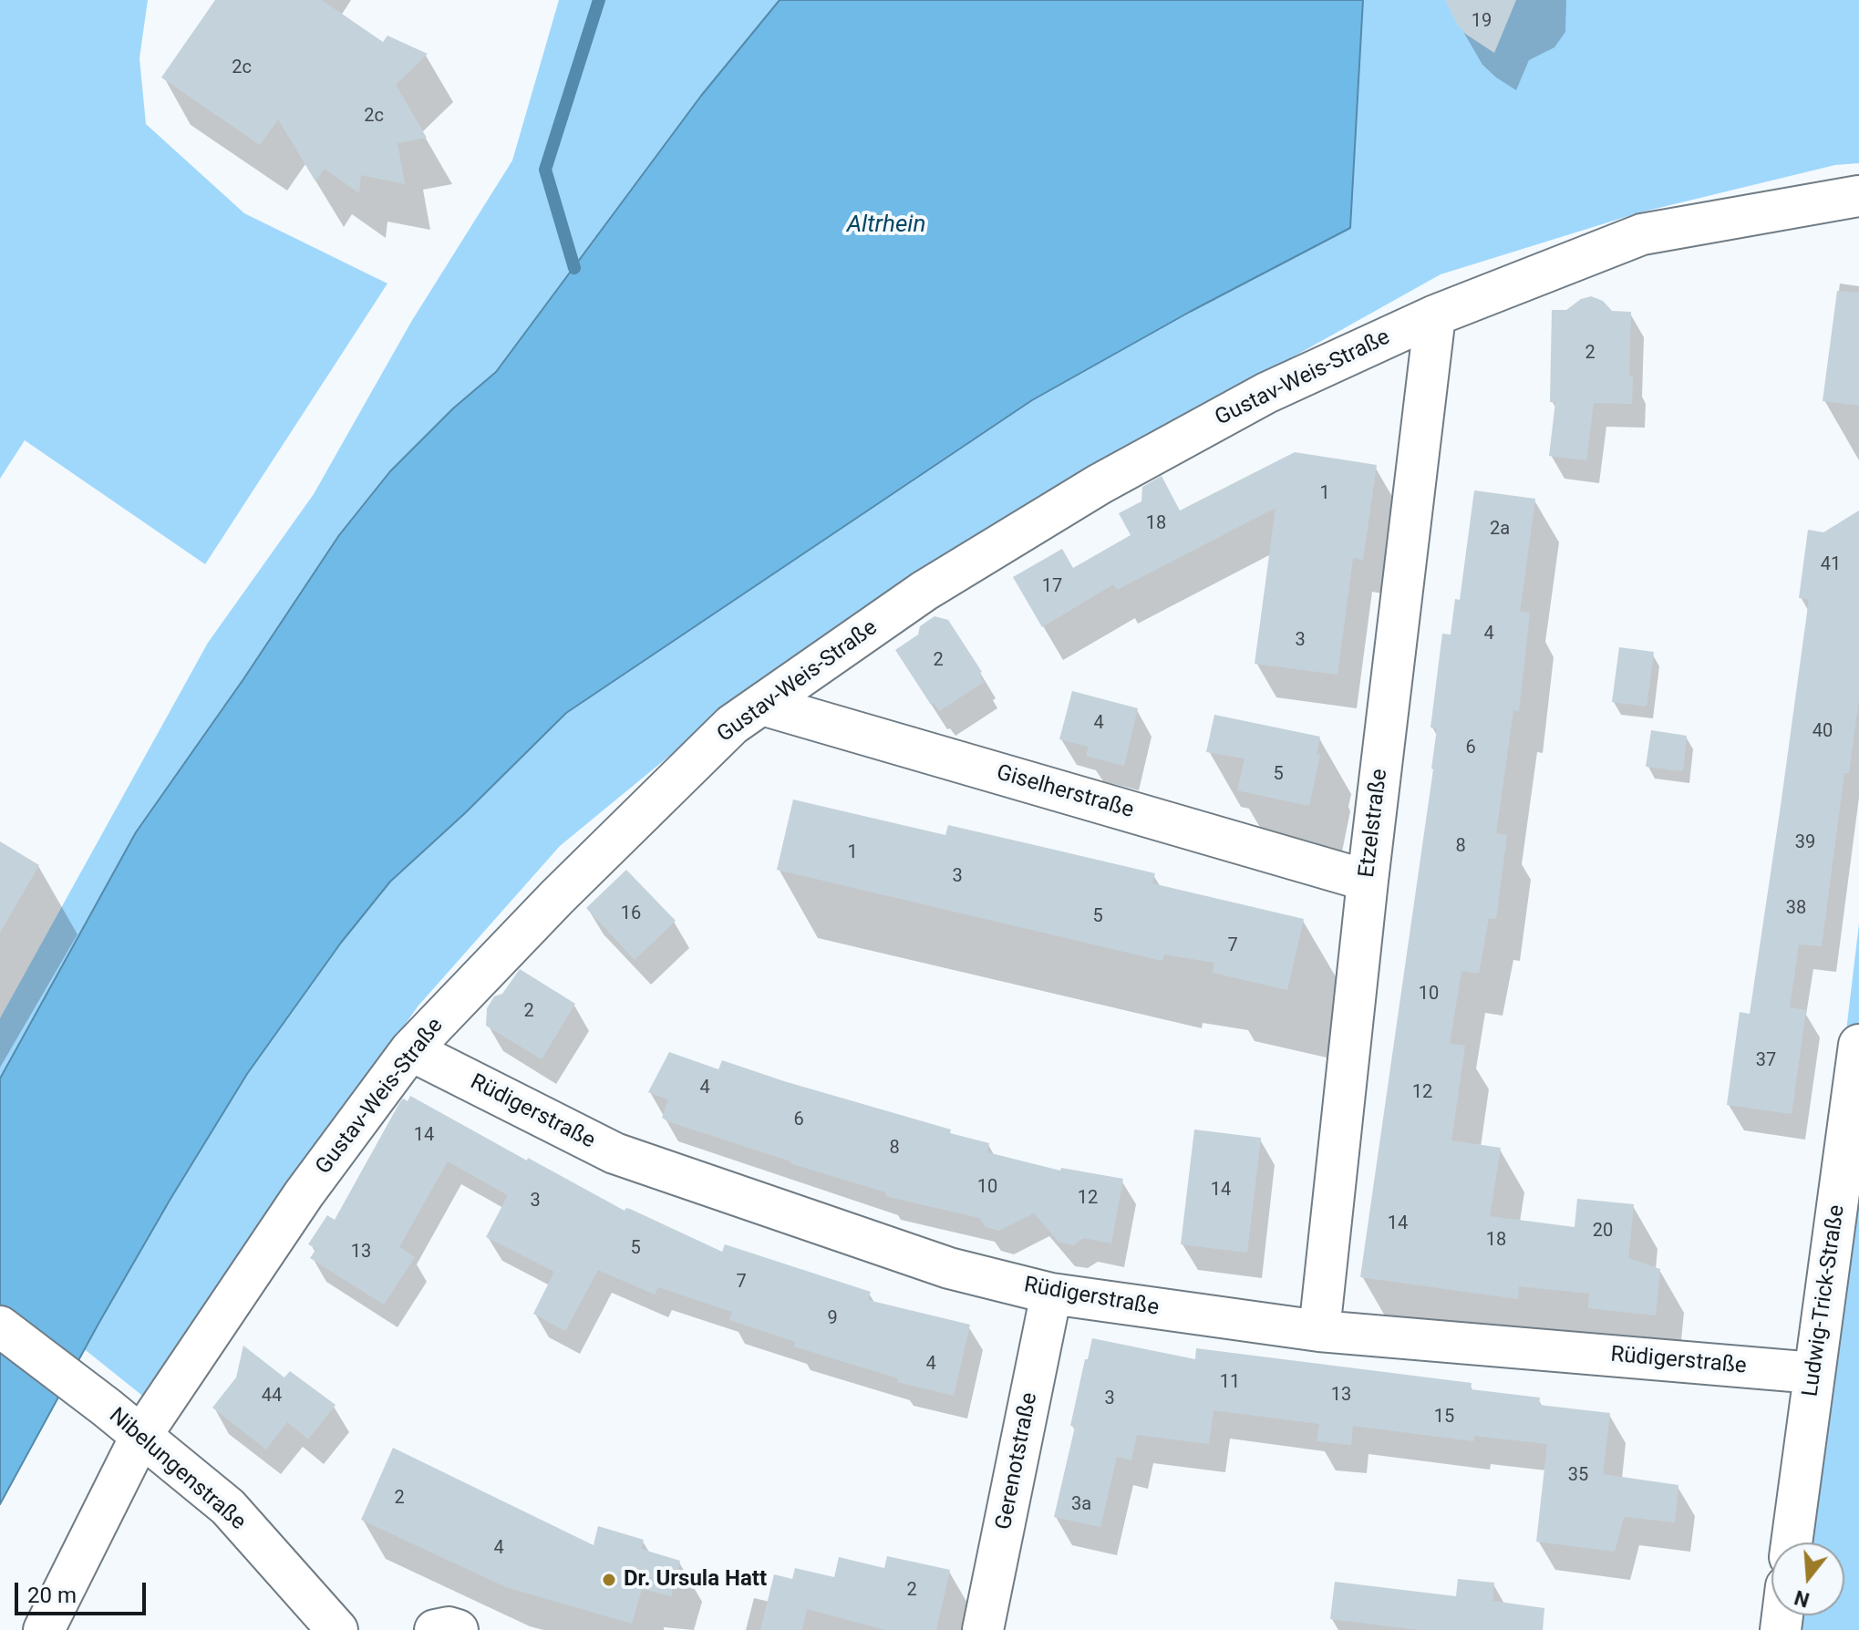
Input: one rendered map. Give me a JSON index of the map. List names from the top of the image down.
{
  "streets": {
    "street": [
      "Gustav-Weis-Straße",
      "Giselherstraße",
      "Etzelstraße",
      "Rüdigerstraße",
      "Ludwig-Trick-Straße",
      "Gerenotstraße",
      "Nibelungenstraße"
    ]
  },
  "crossings": [
    ["Gustav-Weis-Straße", "Giselherstraße"],
    ["Gustav-Weis-Straße", "Etzelstraße"],
    ["Gustav-Weis-Straße", "Rüdigerstraße"],
    ["Gustav-Weis-Straße", "Nibelungenstraße"],
    ["Giselherstraße", "Etzelstraße"],
    ["Etzelstraße", "Rüdigerstraße"],
    ["Rüdigerstraße", "Ludwig-Trick-Straße"],
    ["Rüdigerstraße", "Gerenotstraße"]
  ],
  "water": ["Altrhein"],
  "places": ["Dr. Ursula Hatt"],
  "house_numbers": [
    "19",
    "2c",
    "2c",
    "2",
    "1",
    "18",
    "2a",
    "41",
    "17",
    "4",
    "3",
    "2",
    "4",
    "40",
    "6",
    "5",
    "39",
    "8",
    "1",
    "3",
    "38",
    "16",
    "5",
    "7",
    "10",
    "2",
    "37",
    "4",
    "12",
    "6",
    "14",
    "8",
    "10",
    "14",
    "12",
    "3",
    "14",
    "20",
    "18",
    "5",
    "13",
    "7",
    "9",
    "4",
    "11",
    "13",
    "44",
    "3",
    "15",
    "35",
    "2",
    "3a",
    "4",
    "2"
  ],
  "scale_bar": "20 m",
  "north": "bottom"
}
